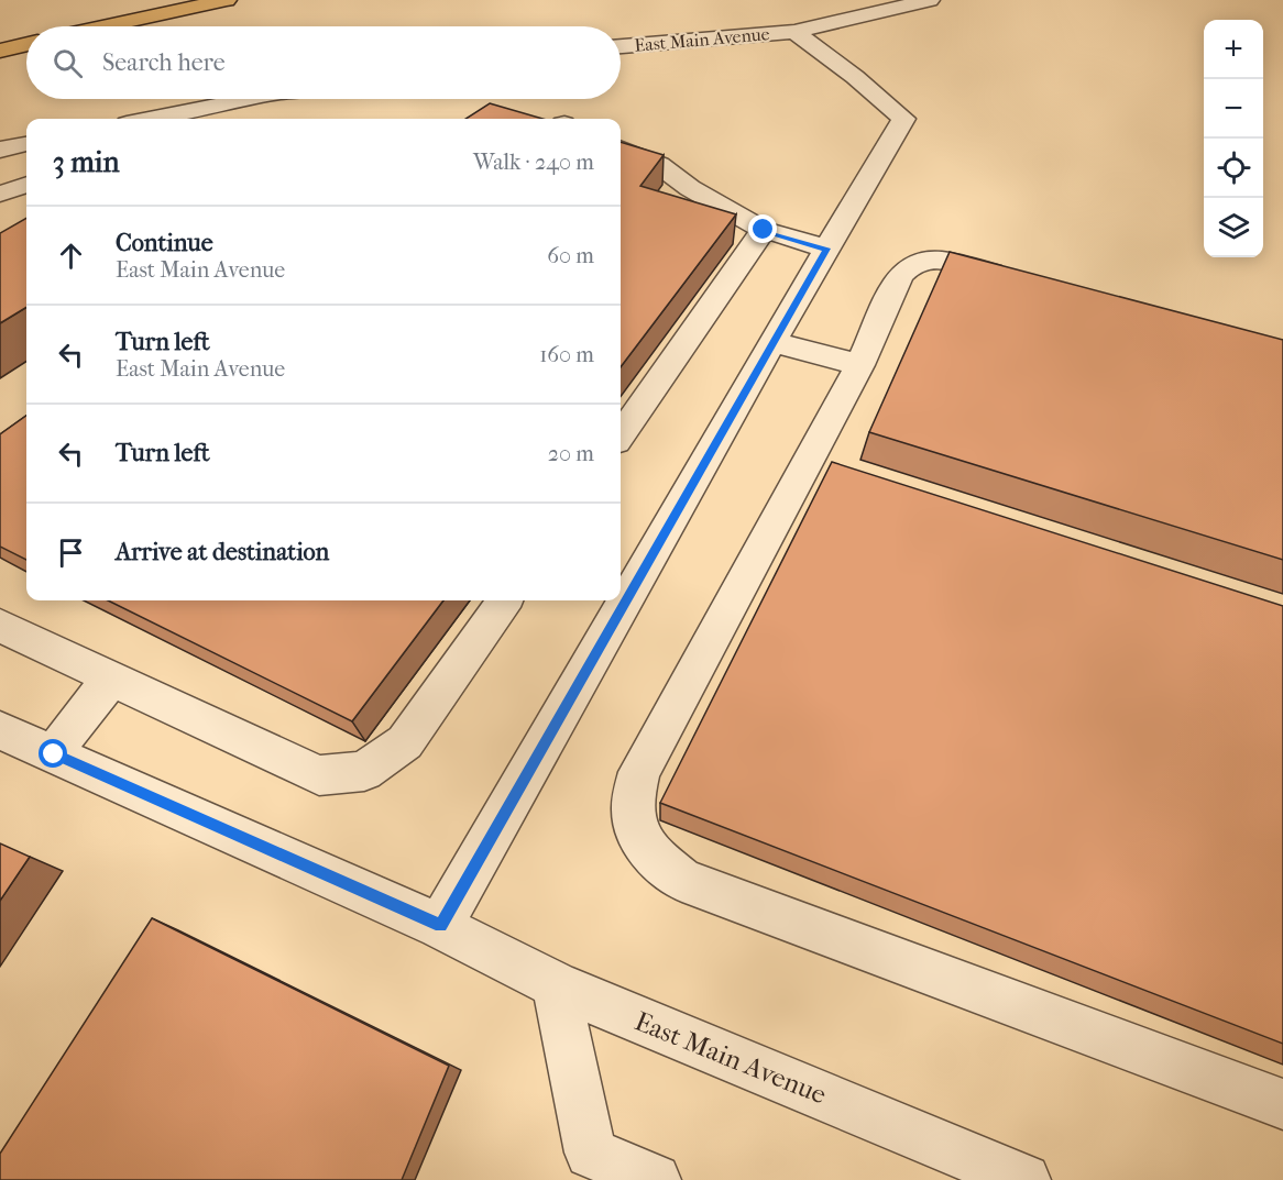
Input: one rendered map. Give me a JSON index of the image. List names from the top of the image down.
{
  "streets": {
    "street": ["East Main Avenue"]
  },
  "page": {
    "map_buttons": ["+", "−"],
    "search": "Search here",
    "heading": ["3 min", "Walk · 240 m"],
    "list": [
      ["Continue", "East Main Avenue", "60 m"],
      ["Turn left", "East Main Avenue", "160 m"],
      ["Turn left", "20 m"],
      "Arrive at destination"
    ]
  }
}
